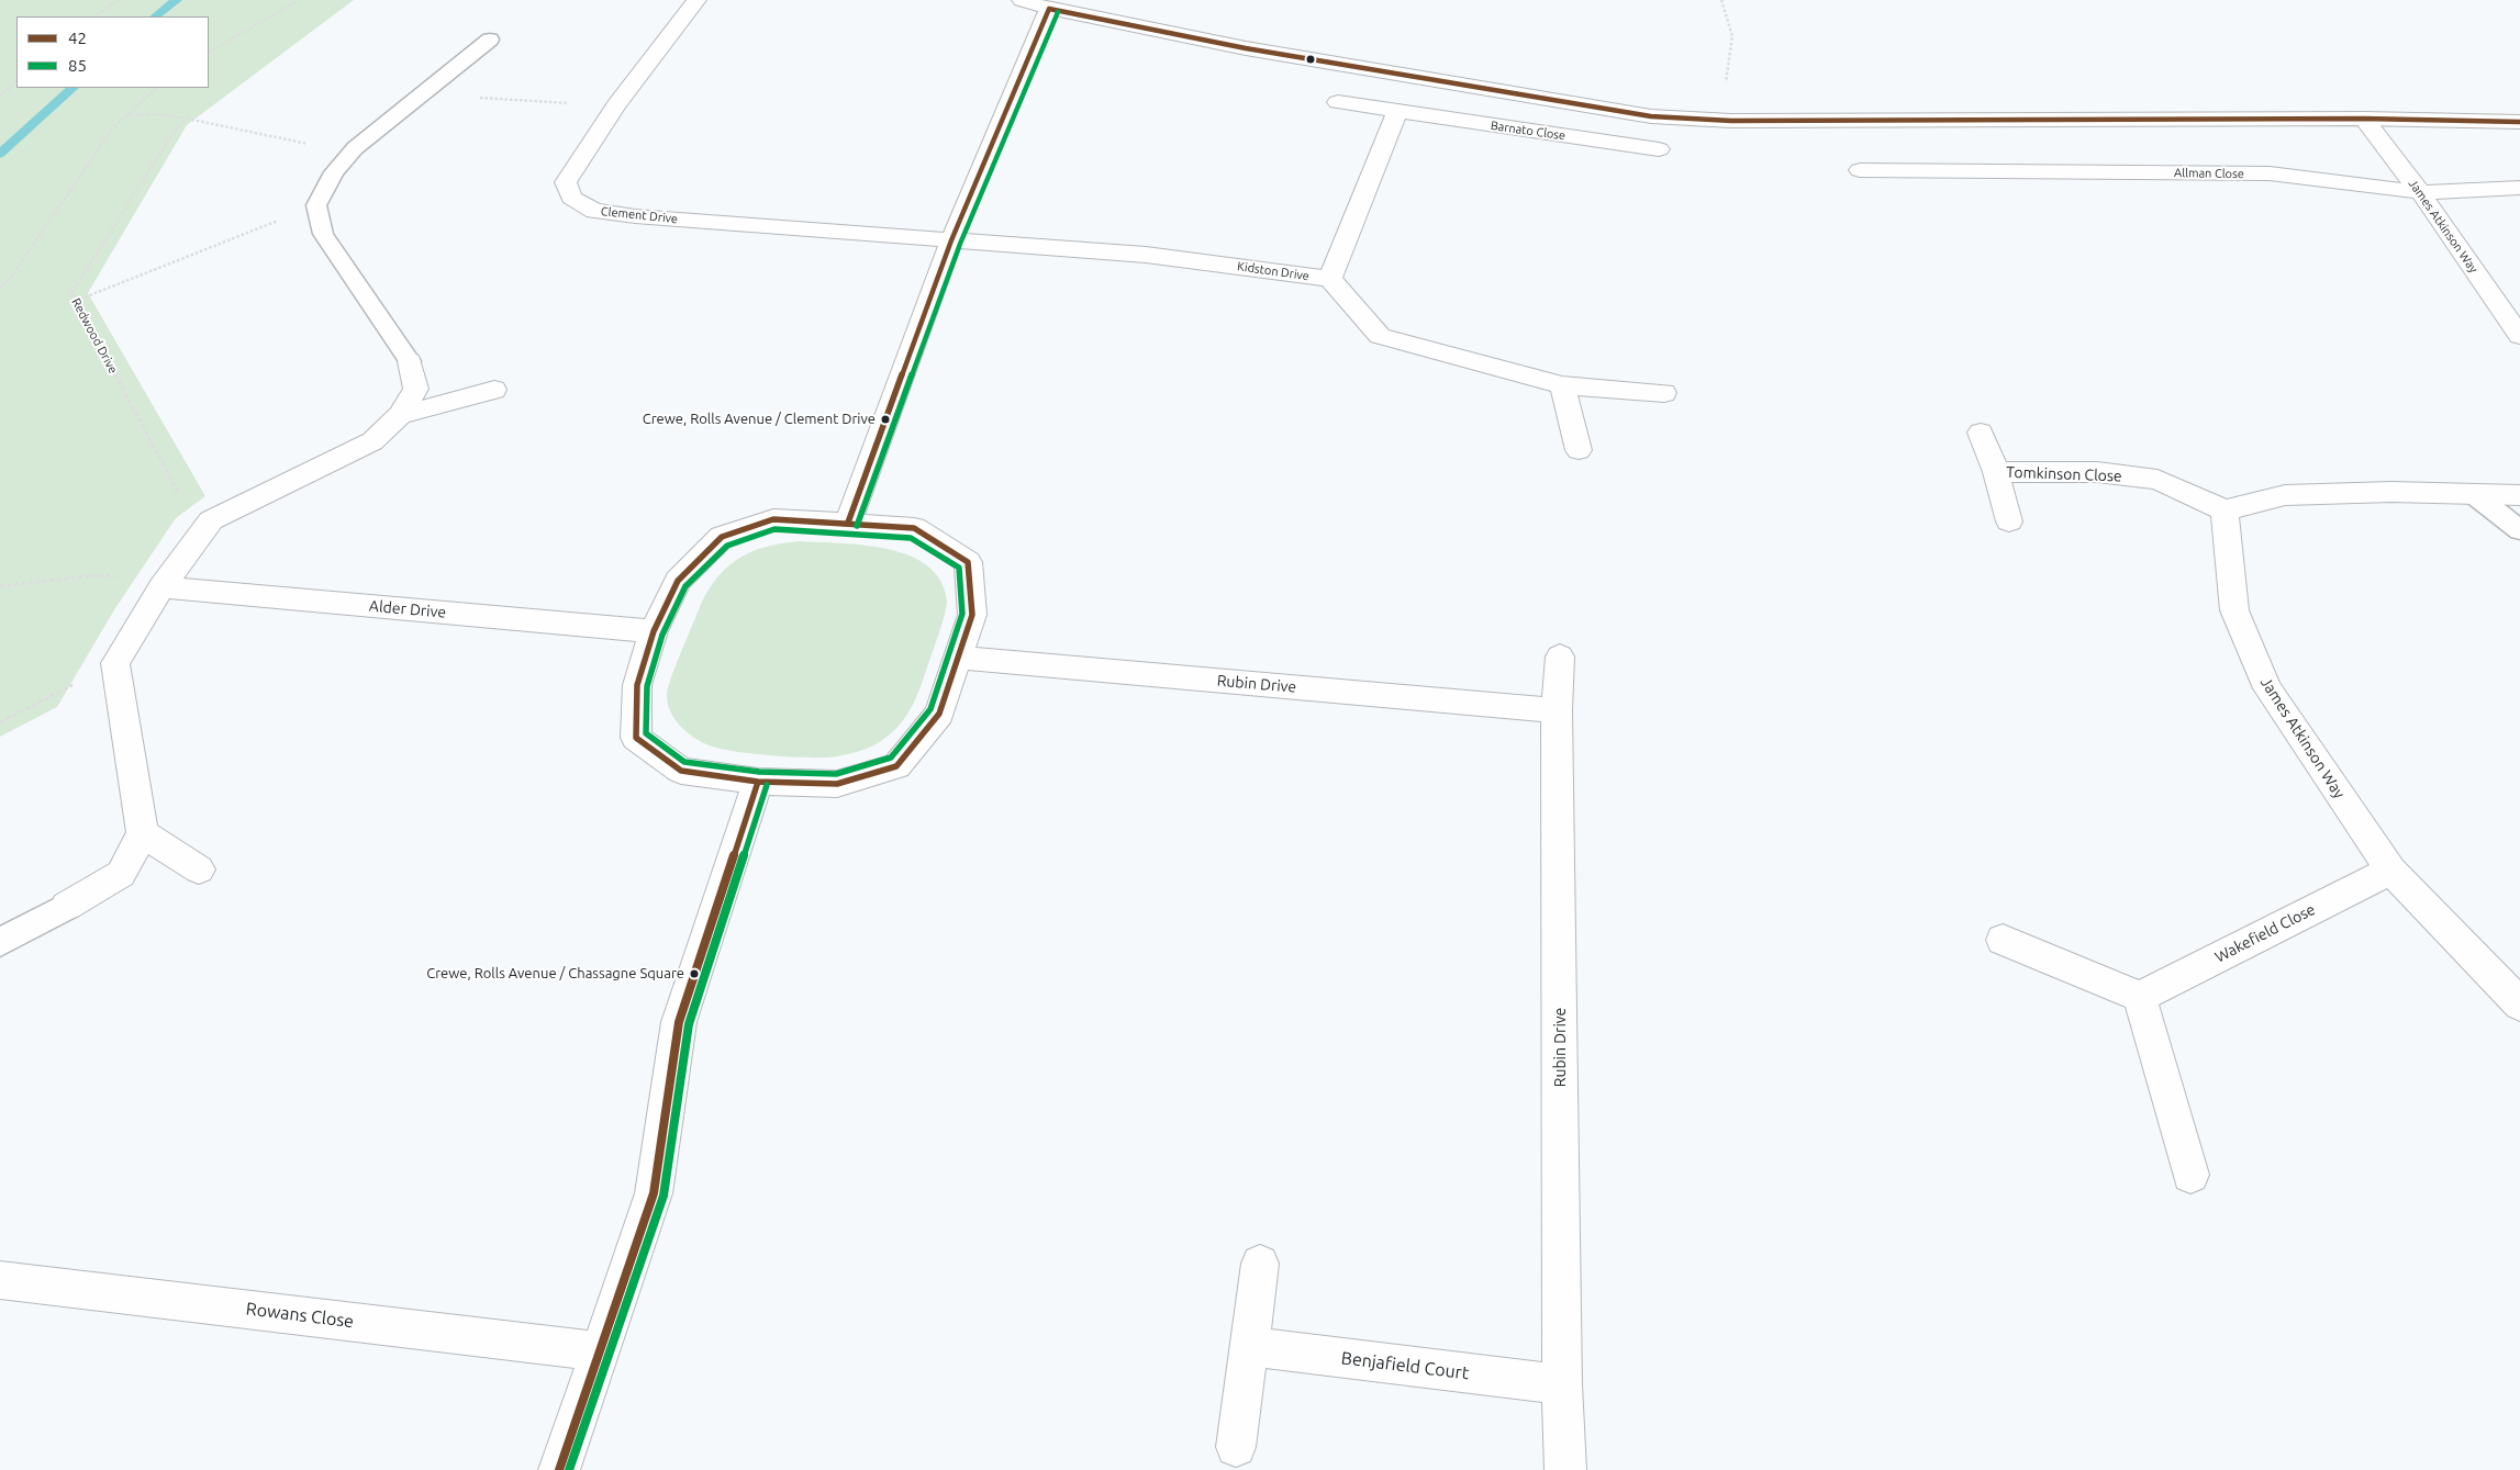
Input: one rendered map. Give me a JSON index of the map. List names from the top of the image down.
{
  "streets": {
    "street": [
      "Barnato Close",
      "Allman Close",
      "Clement Drive",
      "James Atkinson Way",
      "Kidston Drive",
      "Tomkinson Close",
      "Alder Drive",
      "Rubin Drive",
      "Wakefield Close",
      "Rowans Close",
      "Benjafield Court"
    ],
    "path": ["Redwood Drive"]
  },
  "crossings": [
    ["Allman Close", "James Atkinson Way"],
    ["Clement Drive", "Kidston Drive"],
    ["James Atkinson Way", "Tomkinson Close"],
    ["James Atkinson Way", "Wakefield Close"],
    ["Rubin Drive", "Benjafield Court"]
  ],
  "places": ["Crewe, Rolls Avenue / Clement Drive", "Crewe, Rolls Avenue / Chassagne Square"],
  "lines": ["transit line 42", "transit line 85"],
  "legend": ["42", "85"]
}
